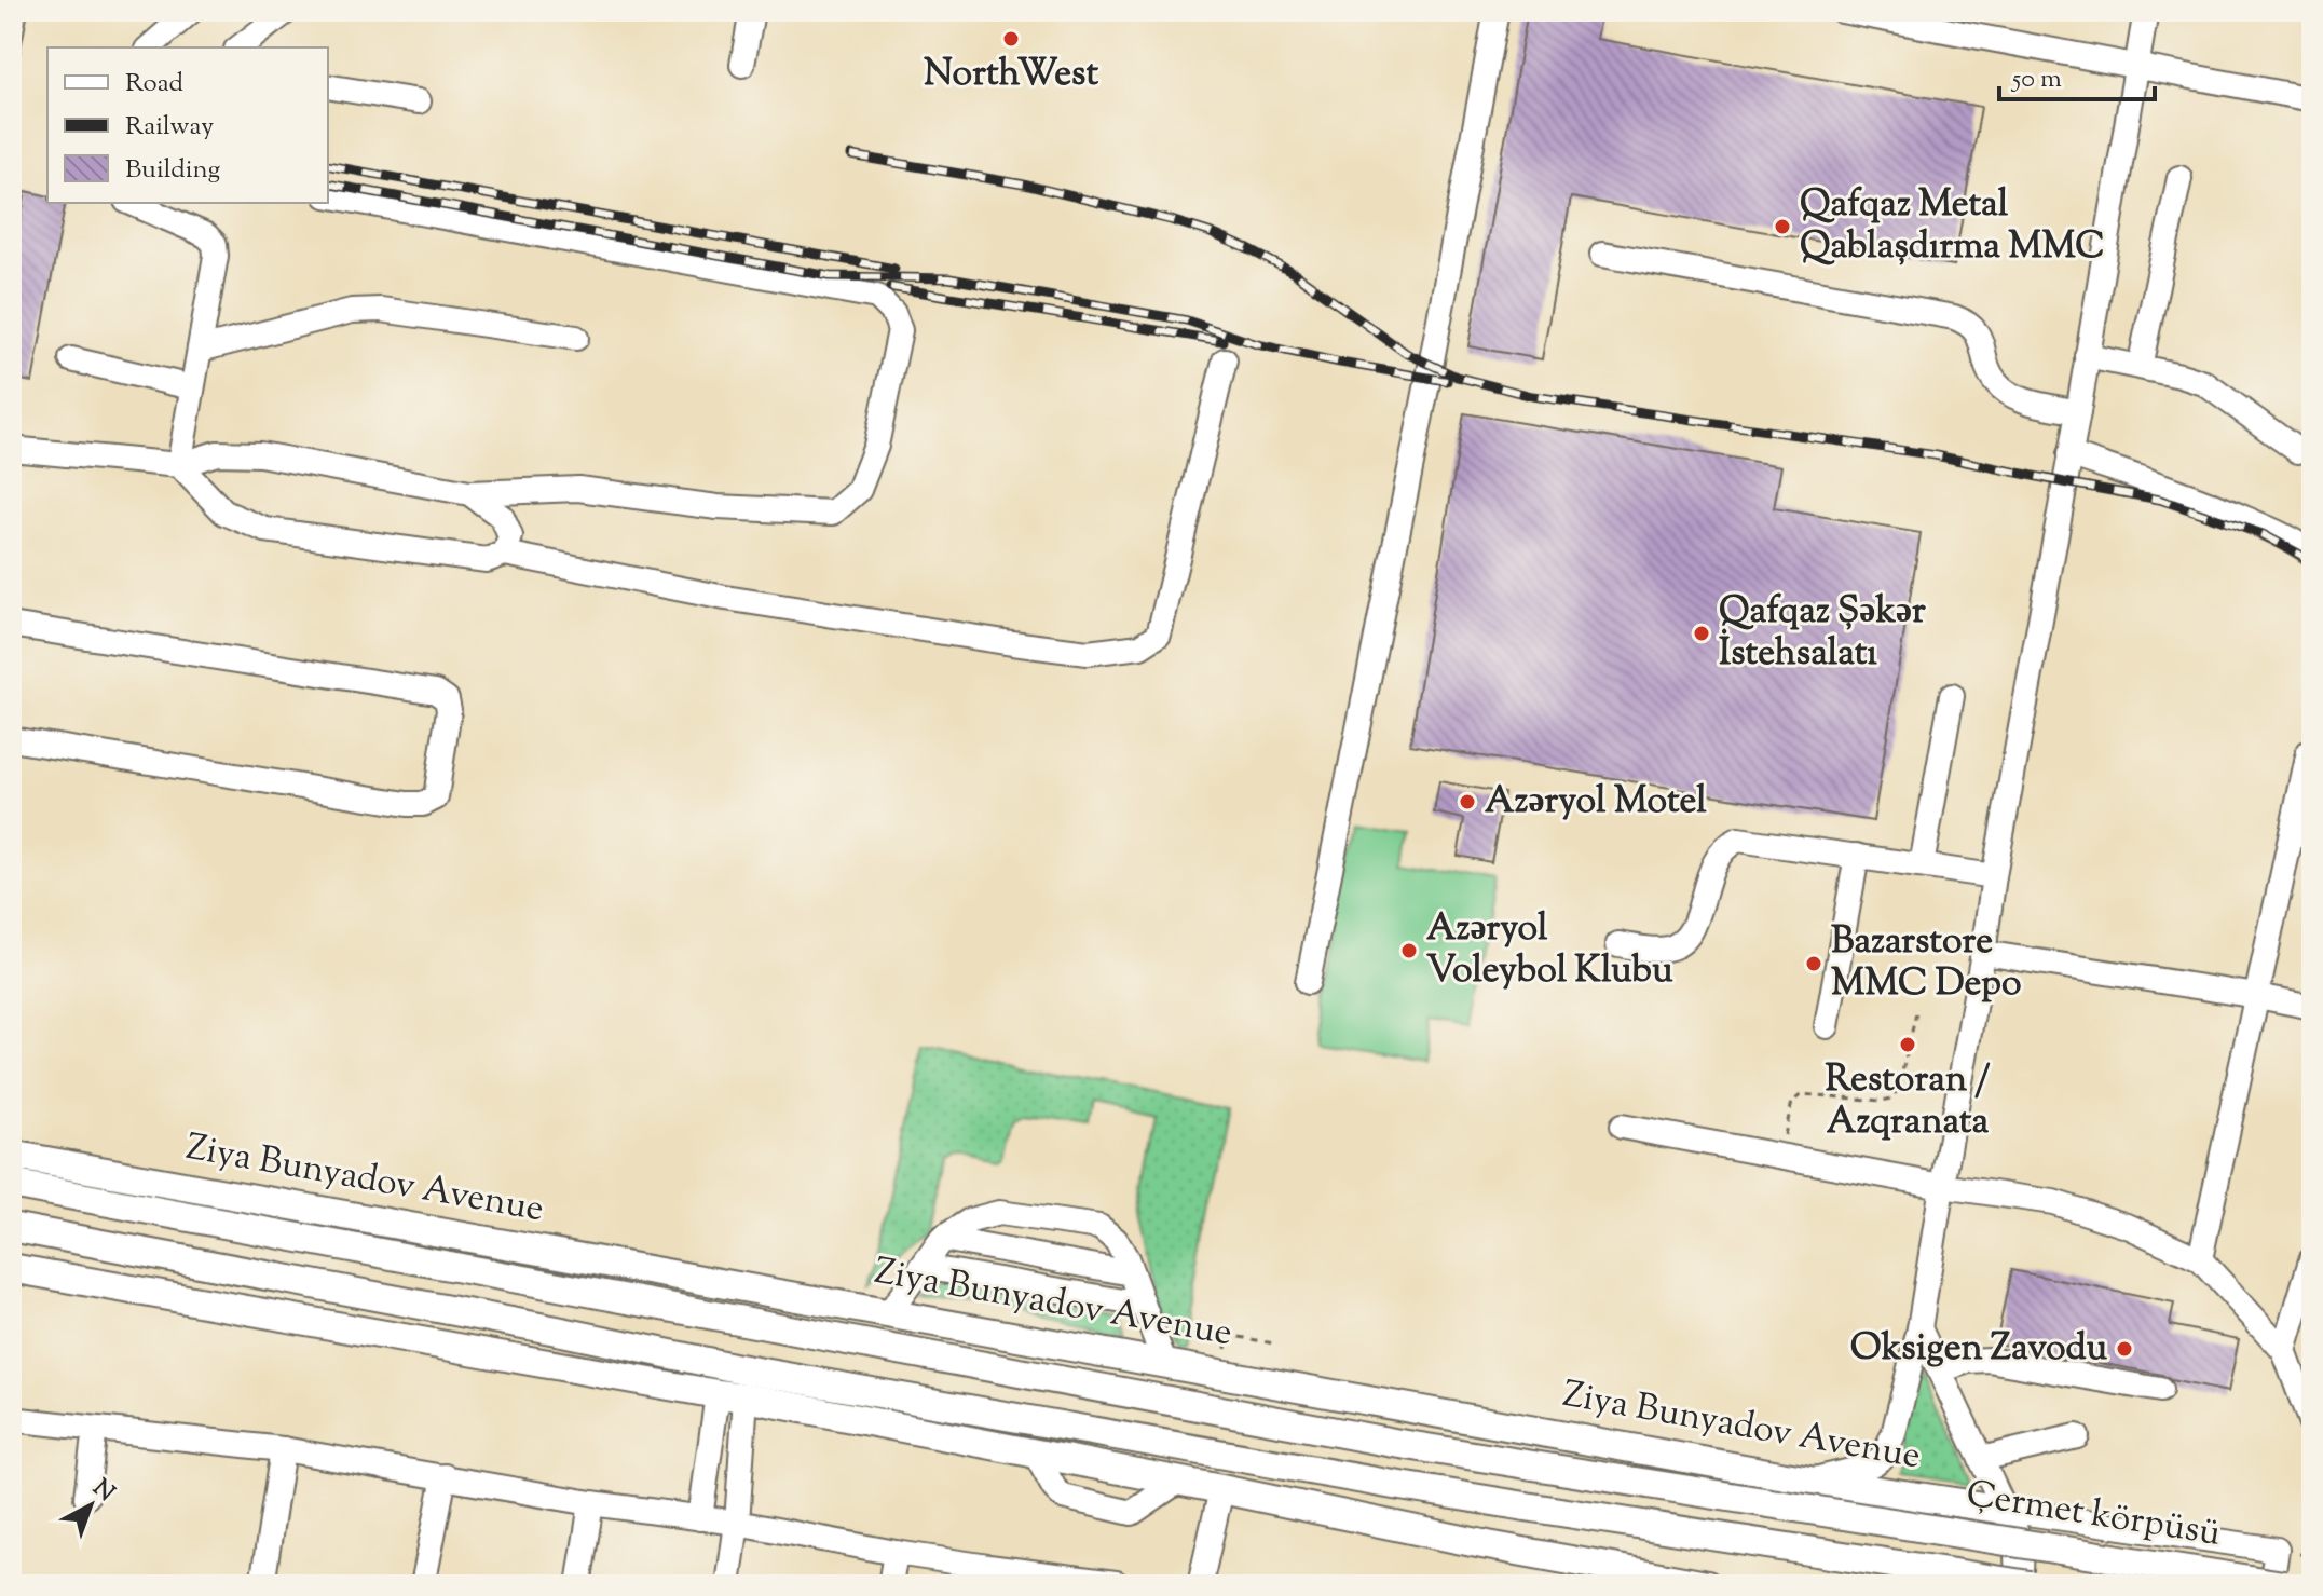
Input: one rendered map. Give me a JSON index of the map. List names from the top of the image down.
{
  "streets": {
    "main road": ["Ziya Bunyadov Avenue", "Çermet körpüsü"]
  },
  "crossings": [
    ["Ziya Bunyadov Avenue", "Çermet körpüsü"]
  ],
  "places": [
    "NorthWest",
    "Qafqaz Metal Qablaşdırma MMC",
    "Qafqaz Şəkər İstehsalatı",
    "Azəryol Motel",
    "Azəryol Voleybol Klubu",
    "Bazarstore MMC Depo",
    "Restoran / Azqranata",
    "Oksigen Zavodu"
  ],
  "legend": ["Road", "Railway", "Building"],
  "scale_bar": "50 m",
  "north": "top right"
}
